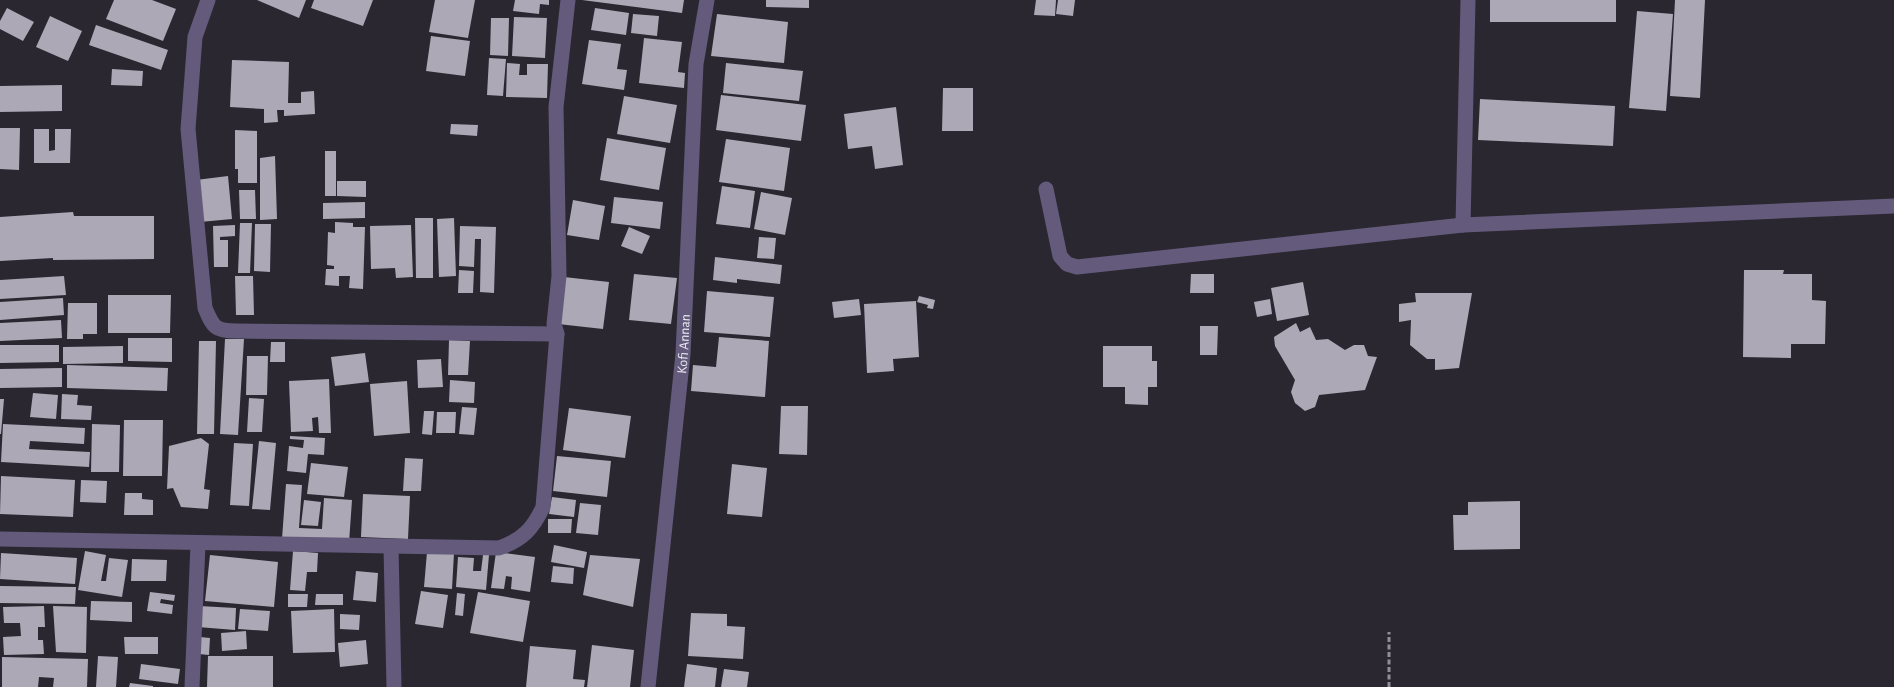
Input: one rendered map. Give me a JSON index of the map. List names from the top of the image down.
{
  "streets": {
    "street": ["Kofi Annan"]
  }
}
